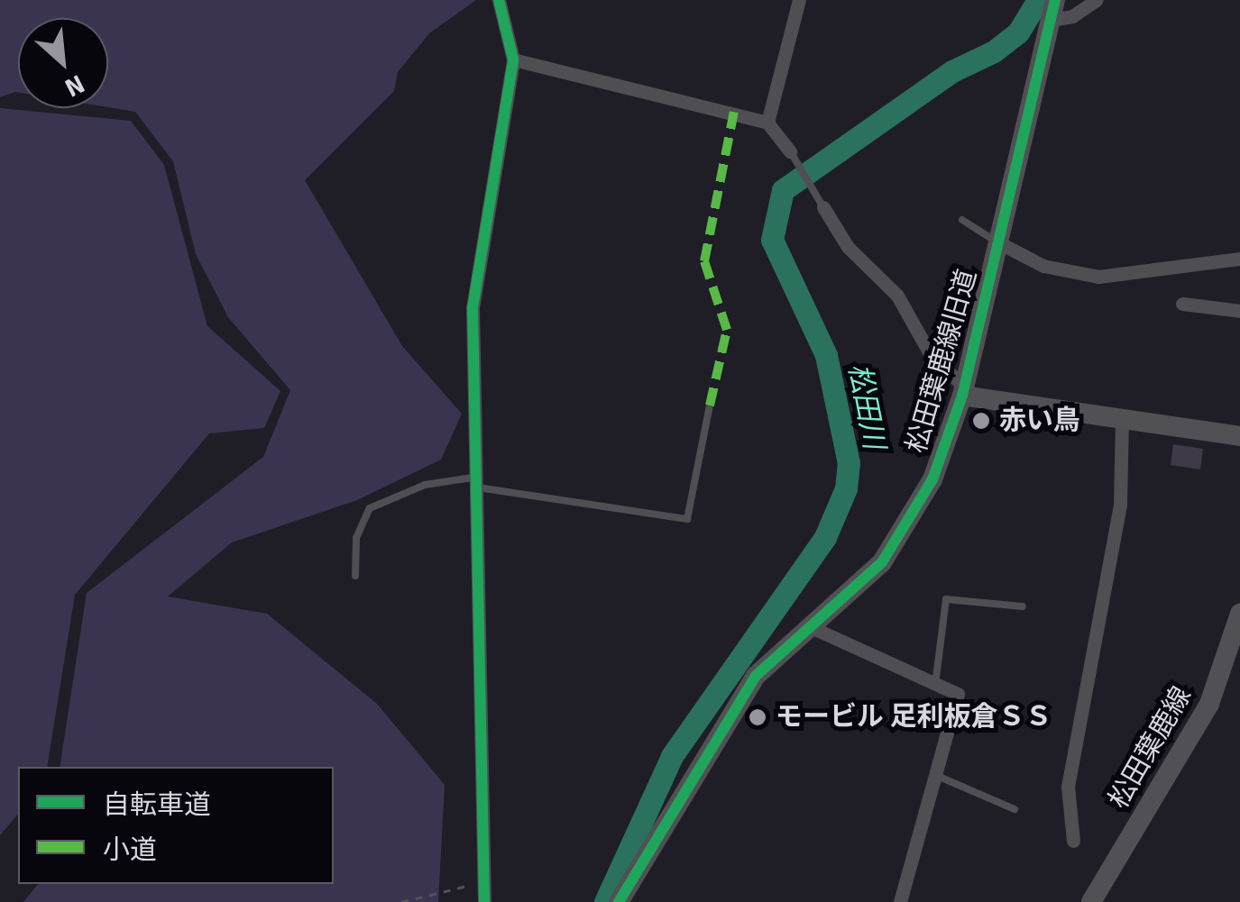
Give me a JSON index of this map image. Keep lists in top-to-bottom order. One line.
{"streets":{"street":["松田葉鹿線旧道","松田葉鹿線"]},"water":["松田川"],"places":["赤い鳥","モービル 足利板倉ＳＳ"],"legend":["自転車道","小道"],"north":"bottom right"}
